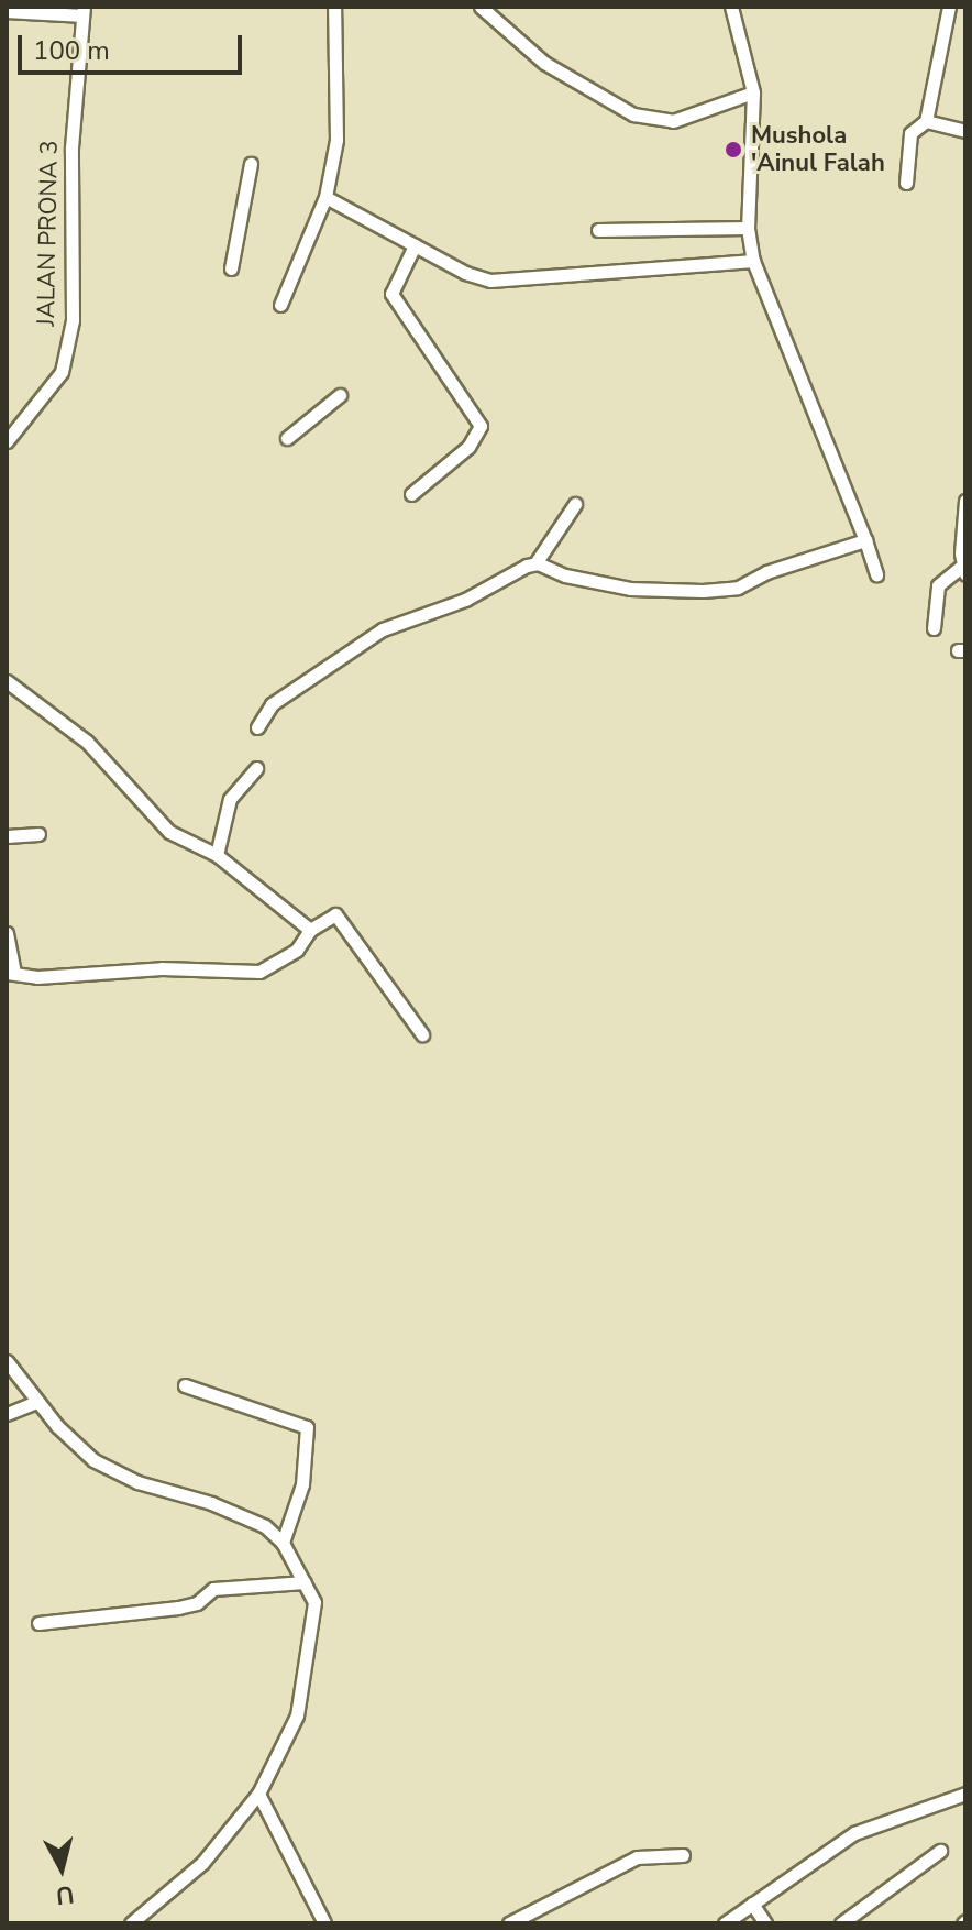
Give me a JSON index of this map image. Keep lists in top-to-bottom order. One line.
{"streets":{"street":["JALAN PRONA 3"]},"places":["Mushola 'Ainul Falah"],"scale_bar":"100 m","north":"bottom"}
